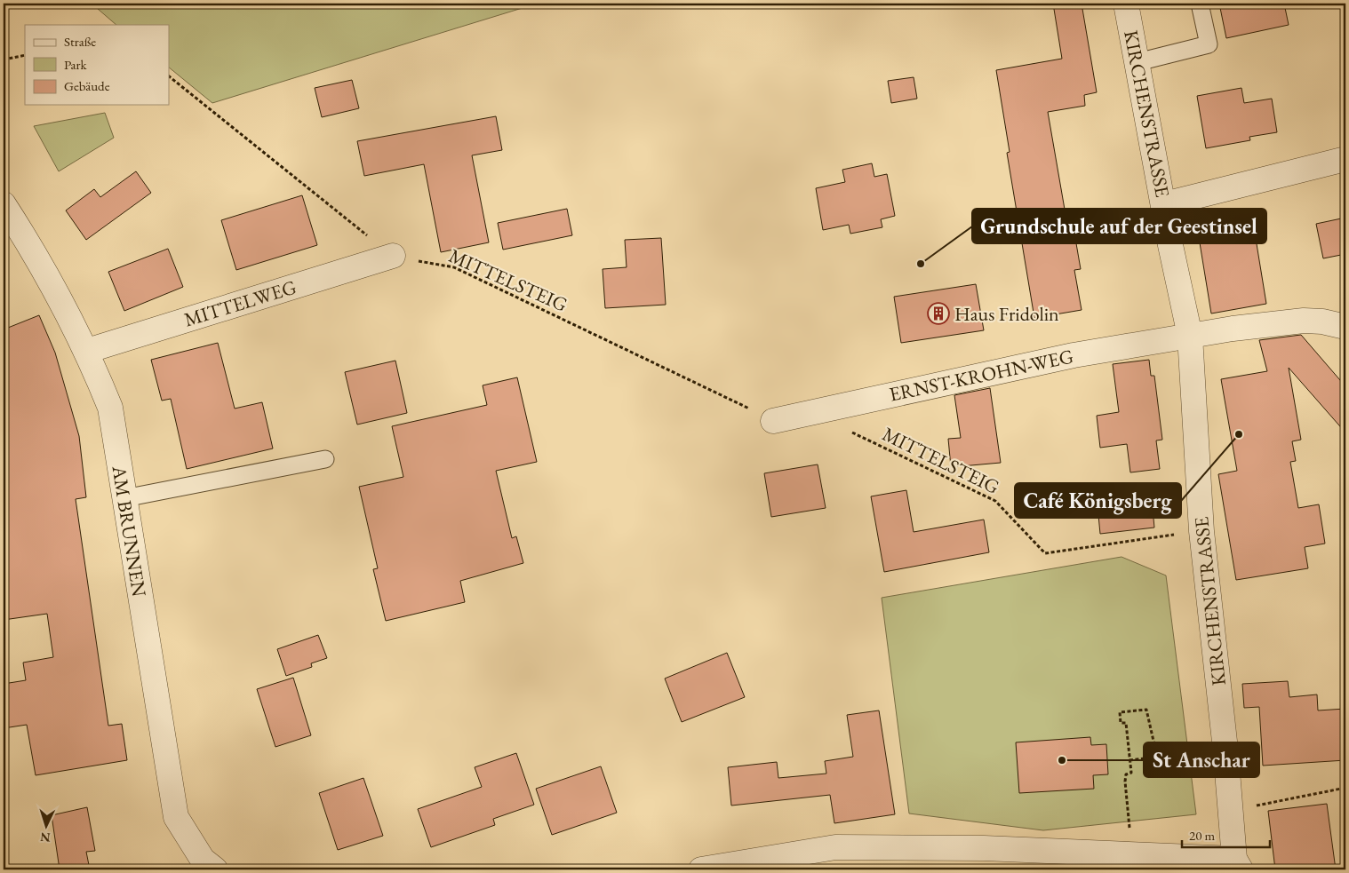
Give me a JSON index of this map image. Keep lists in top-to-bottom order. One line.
{"streets":{"street":["KIRCHENSTRASSE","MITTELWEG","ERNST-KROHN-WEG","AM BRUNNEN"],"path":["MITTELSTEIG"]},"crossings":[["KIRCHENSTRASSE","MITTELSTEIG"],["KIRCHENSTRASSE","ERNST-KROHN-WEG"],["MITTELSTEIG","MITTELWEG"],["MITTELSTEIG","ERNST-KROHN-WEG"],["MITTELWEG","AM BRUNNEN"]],"places":{"other":["Grundschule auf der Geestinsel","Café Königsberg","St Anschar"],"building":["Haus Fridolin"]},"legend":["Straße","Park","Gebäude"],"scale_bar":"20 m","north":"bottom"}
